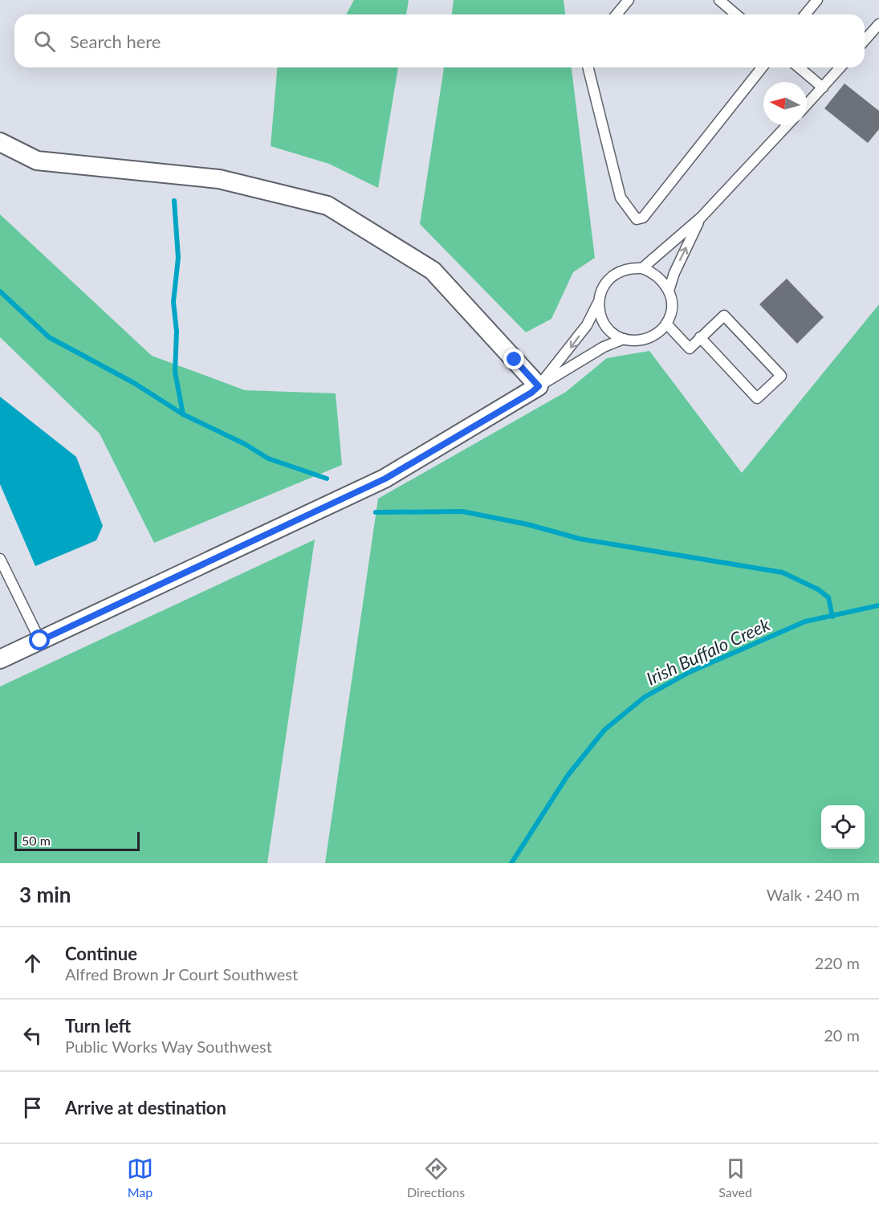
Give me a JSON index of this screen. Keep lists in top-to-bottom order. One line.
{"water":["Irish Buffalo Creek"],"scale_bar":"50 m","north":"left","page":{"search":"Search here","scale":"50 m","heading":["3 min","Walk · 240 m"],"list":[["Continue","Alfred Brown Jr Court Southwest","220 m"],["Turn left","Public Works Way Southwest","20 m"],"Arrive at destination"],"nav":["Map","Directions","Saved"]}}
